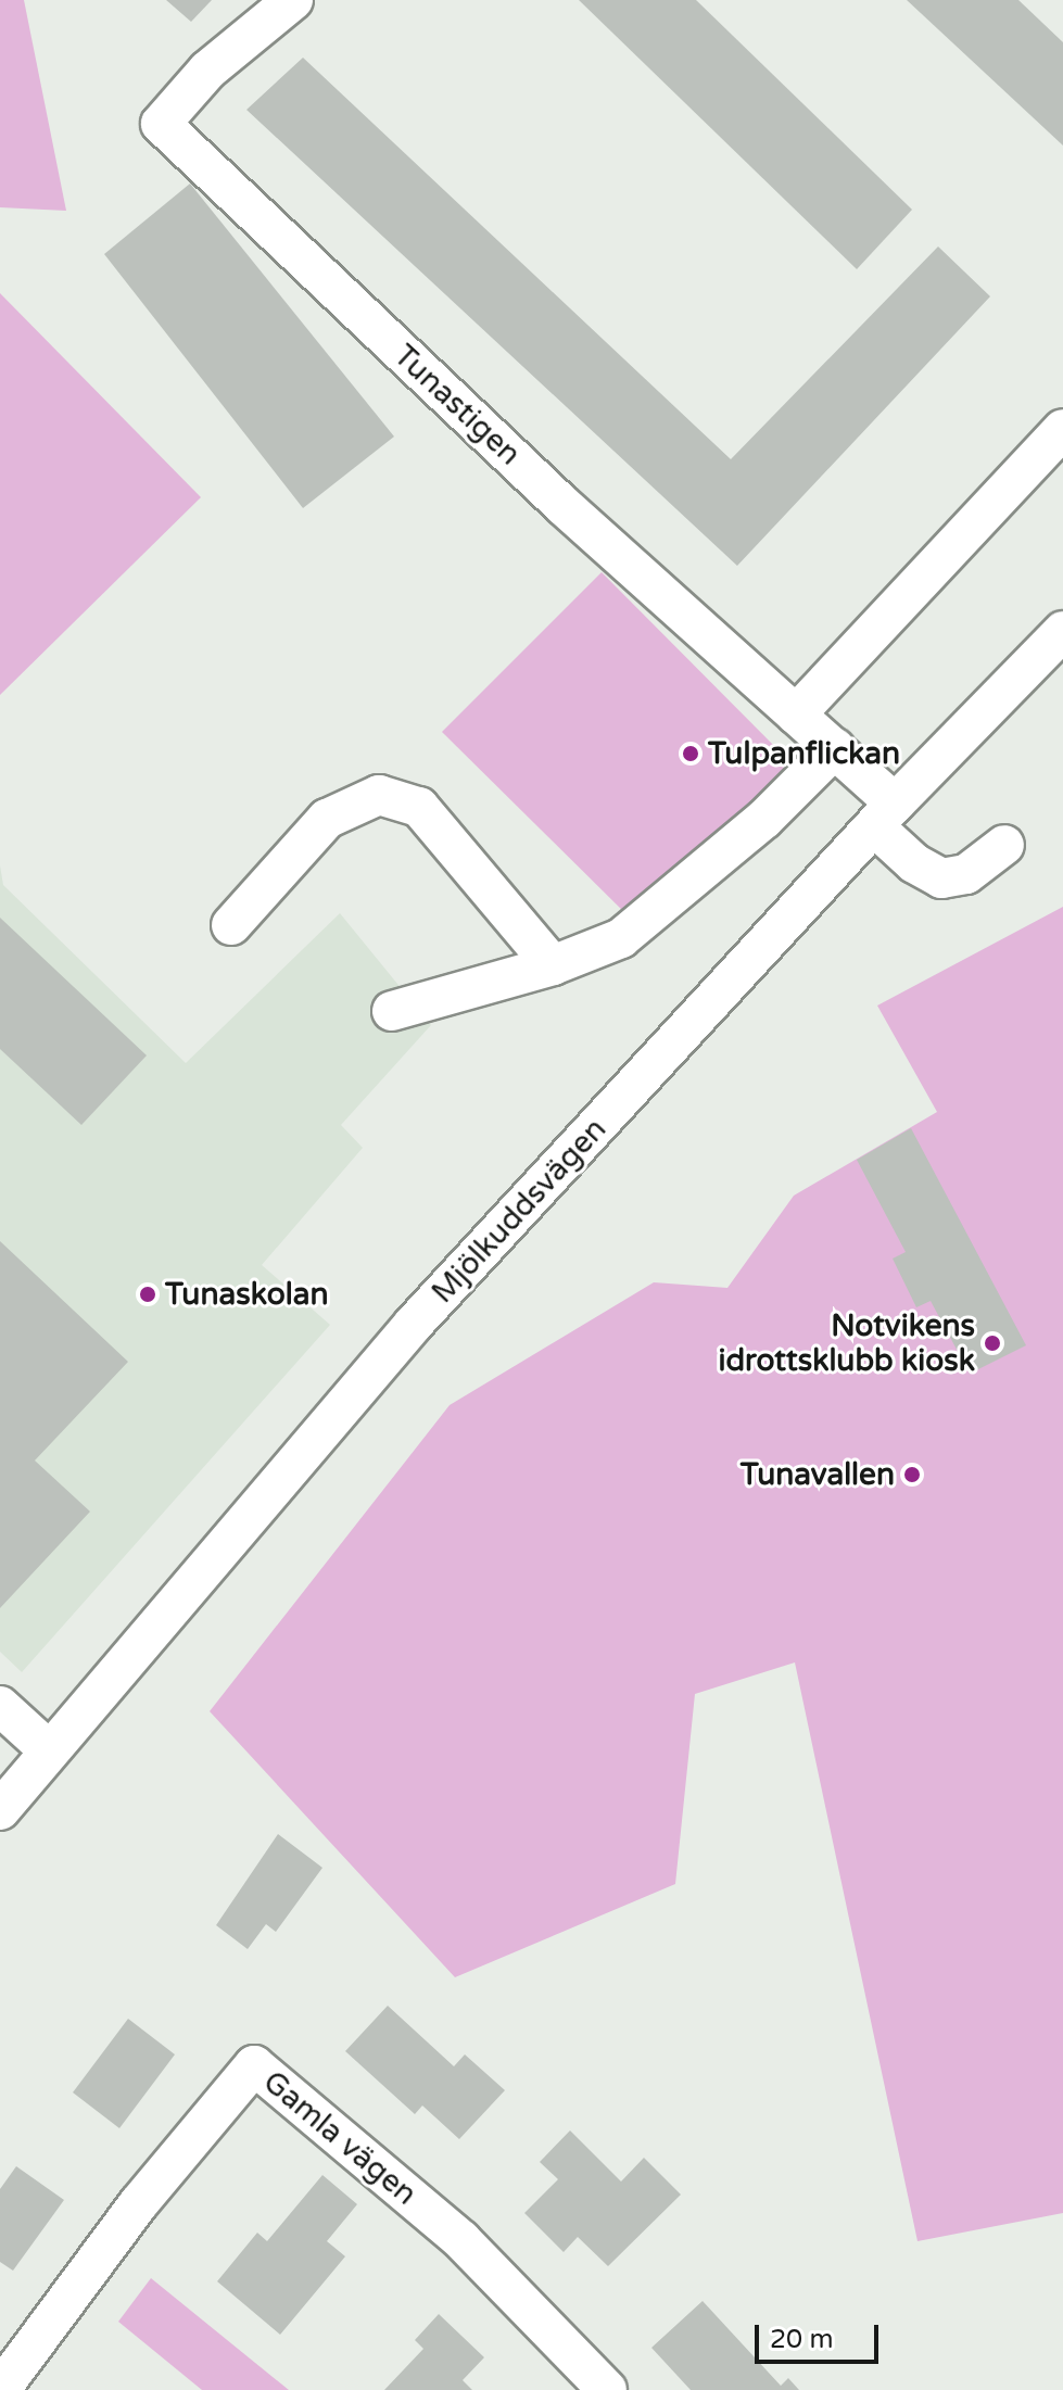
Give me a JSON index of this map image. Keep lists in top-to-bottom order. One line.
{"streets":{"street":["Tunastigen","Mjölkuddsvägen","Gamla vägen"]},"crossings":[["Tunastigen","Mjölkuddsvägen"]],"places":["Tulpanflickan","Tunaskolan","Notvikens idrottsklubb kiosk","Tunavallen"],"scale_bar":"20 m"}
